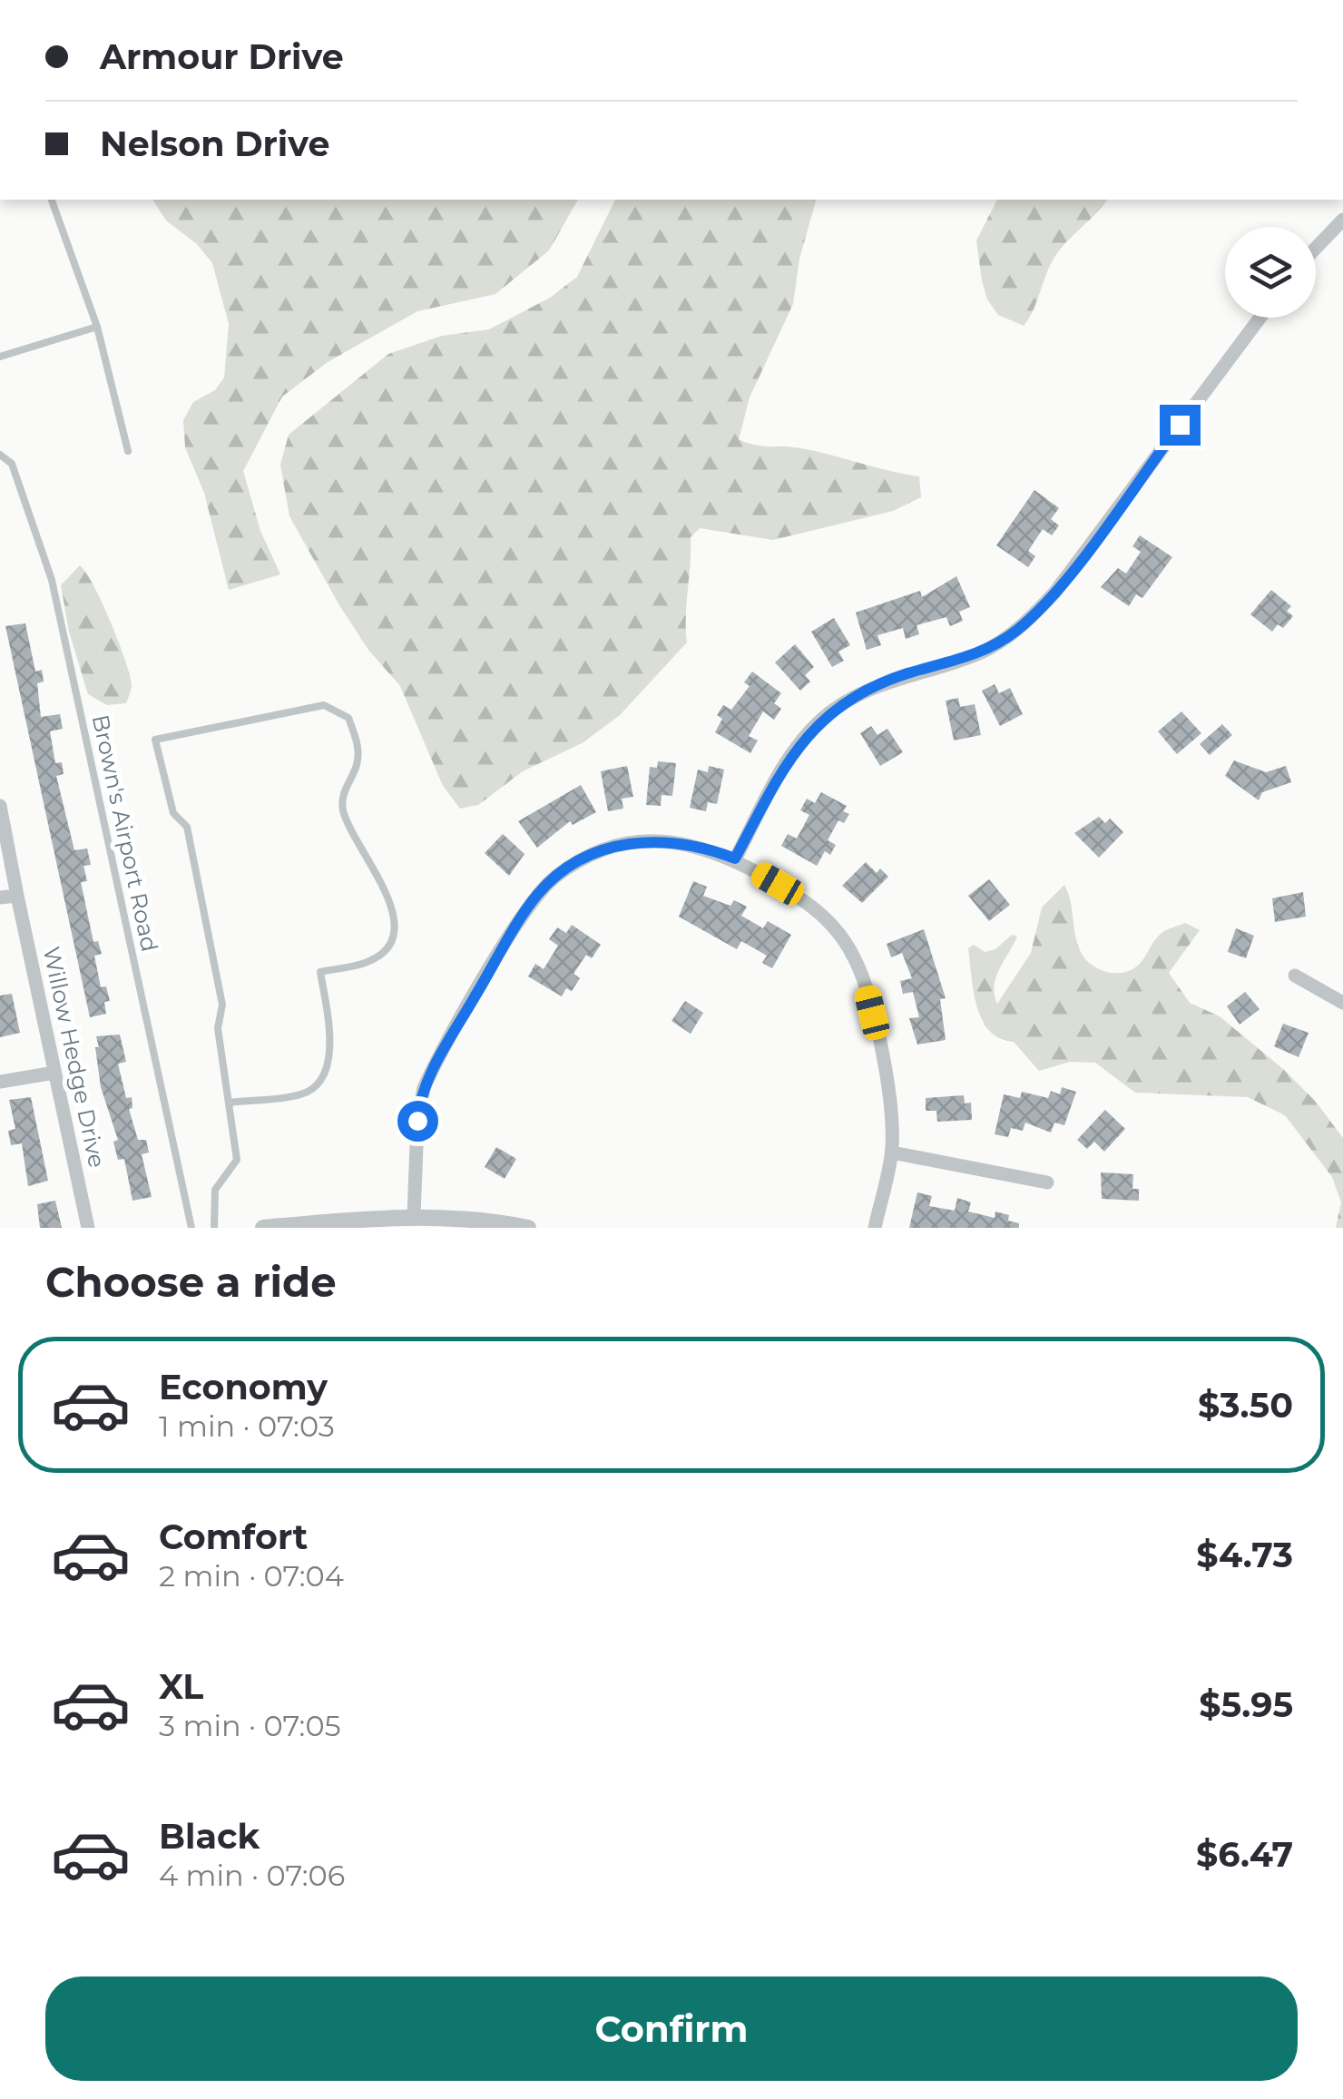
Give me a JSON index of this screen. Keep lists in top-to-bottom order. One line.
{"streets":{"street":["Willow Hedge Drive"],"lane":["Brown's Airport Road"]},"page":{"banner":["Armour Drive","Nelson Drive"],"heading":"Choose a ride","list":[{"name":"Economy","note":"1 min · 07:03","value":"$3.50"},{"name":"Comfort","note":"2 min · 07:04","value":"$4.73"},{"name":"XL","note":"3 min · 07:05","value":"$5.95"},{"name":"Black","note":"4 min · 07:06","value":"$6.47"}],"buttons":"Confirm"}}
